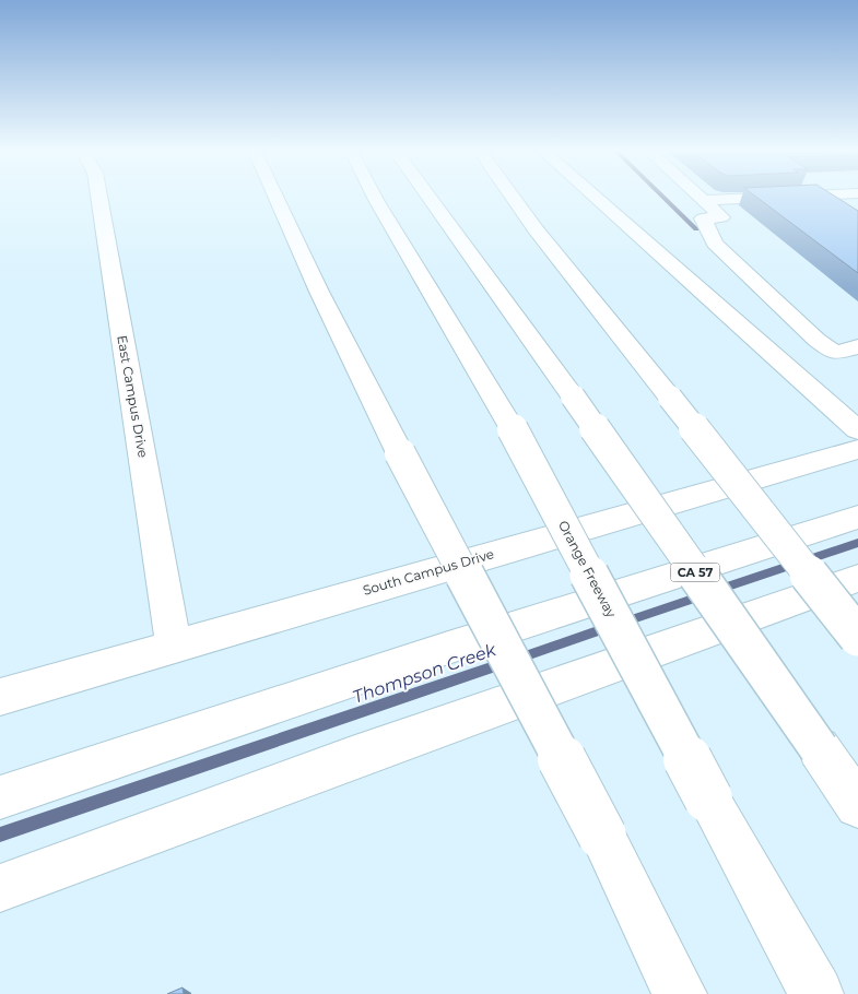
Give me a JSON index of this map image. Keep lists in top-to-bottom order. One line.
{"streets":{"main road":["East Campus Drive","Orange Freeway","South Campus Drive","CA 57"]},"crossings":[["East Campus Drive","South Campus Drive"]],"water":["Thompson Creek"]}
